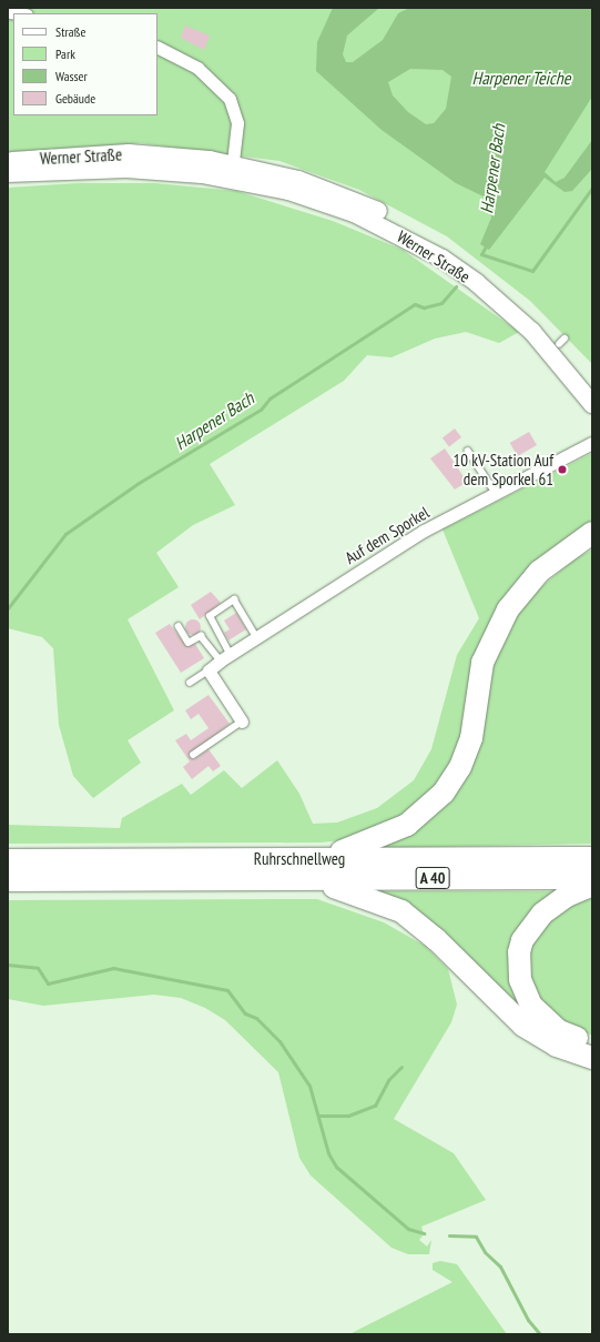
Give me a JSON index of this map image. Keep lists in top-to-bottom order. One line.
{"streets":{"highway":["Ruhrschnellweg","A 40"],"main road":["Werner Straße"],"street":["Auf dem Sporkel"]},"water":["Harpener Teiche","Harpener Bach"],"places":["10 kV-Station Auf dem Sporkel 61"],"legend":["Straße","Park","Wasser","Gebäude"]}
